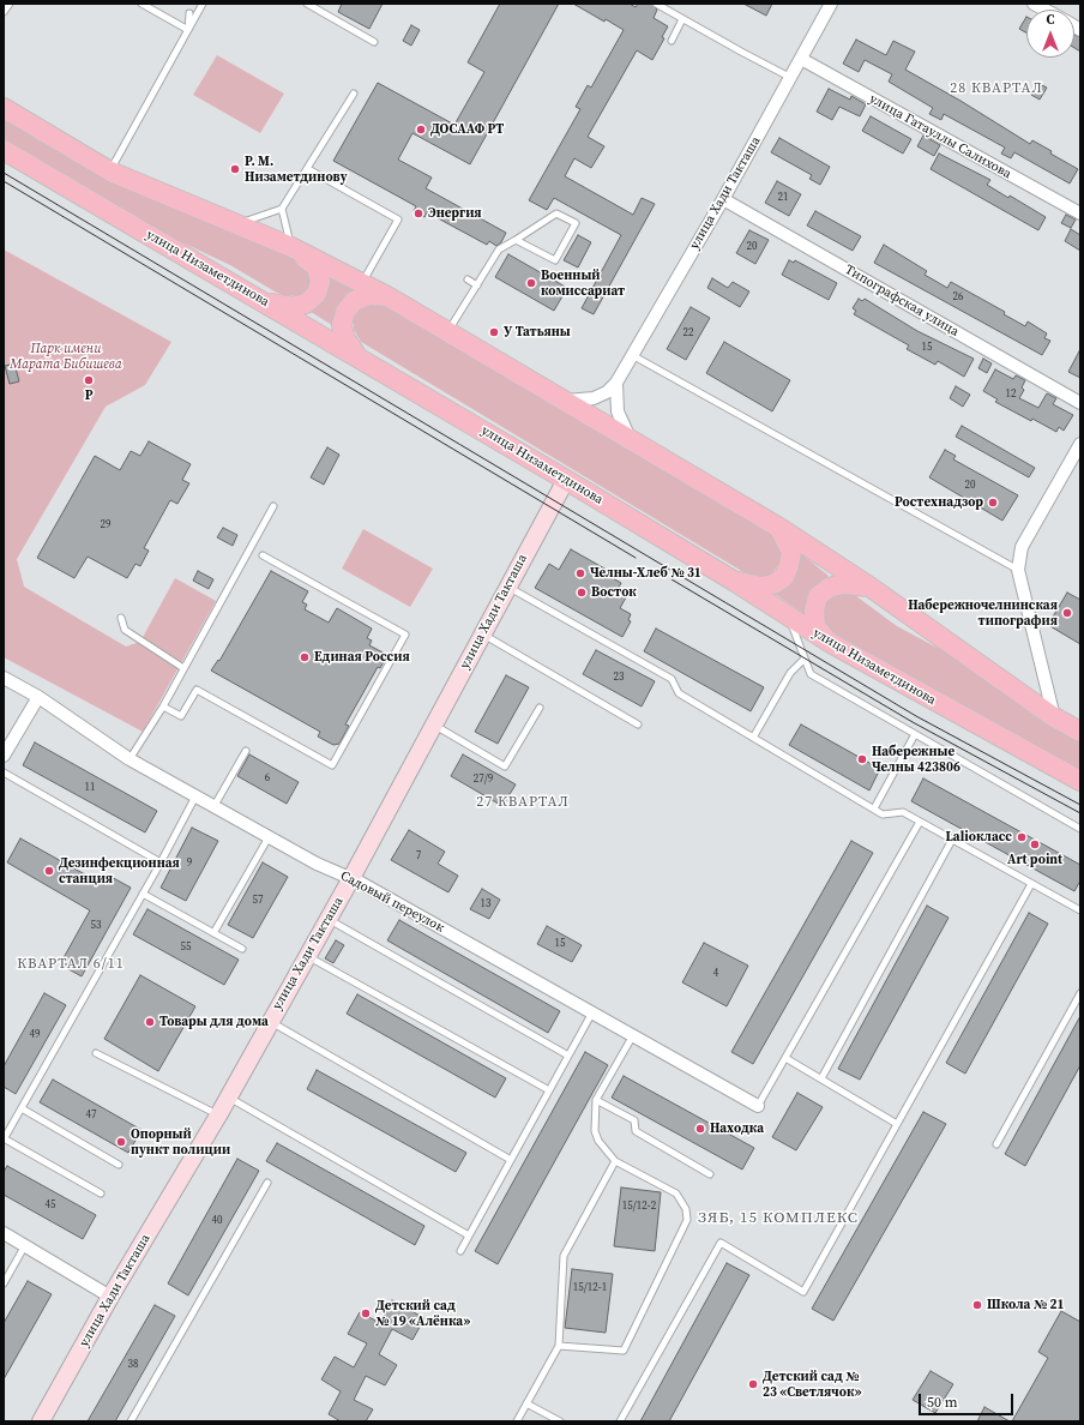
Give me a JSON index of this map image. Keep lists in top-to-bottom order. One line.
{"streets":{"main road":["улица Хади Такташа","улица Низаметдинова"],"street":["улица Гатауллы Салихова","Типографская улица","Садовый переулок"]},"crossings":[["улица Гатауллы Салихова","улица Хади Такташа"],["улица Хади Такташа","улица Низаметдинова"],["улица Хади Такташа","Типографская улица"],["улица Хади Такташа","Садовый переулок"]],"districts":["28 КВАРТАЛ","27 КВАРТАЛ","КВАРТАЛ 6/11","ЗЯБ, 15 КОМПЛЕКС"],"parks":["Парк имени Марата Бибишева"],"places":["ДОСААФ РТ","Р. М. Низаметдинову","Энергия","Военный комиссариат","У Татьяны","Р","Ростехнадзор","Челны-Хлеб № 31","Восток","Набережночелнинская типография","Единая Россия","Набережные Челны 423806","Lalioкласс","Art point","Дезинфекционная станция","Товары для дома","Находка","Опорный пункт полиции","Школа № 21","Детский сад № 19 «Алёнка»","Детский сад № 23 «Светлячок»"],"house_numbers":["21","20","26","22","15","12","20","29","23","6","27/9","11","7","9","57","13","53","15","55","4","49","47","45","15/12-2","40","15/12-1","38"],"scale_bar":"50 m","north":"top"}
